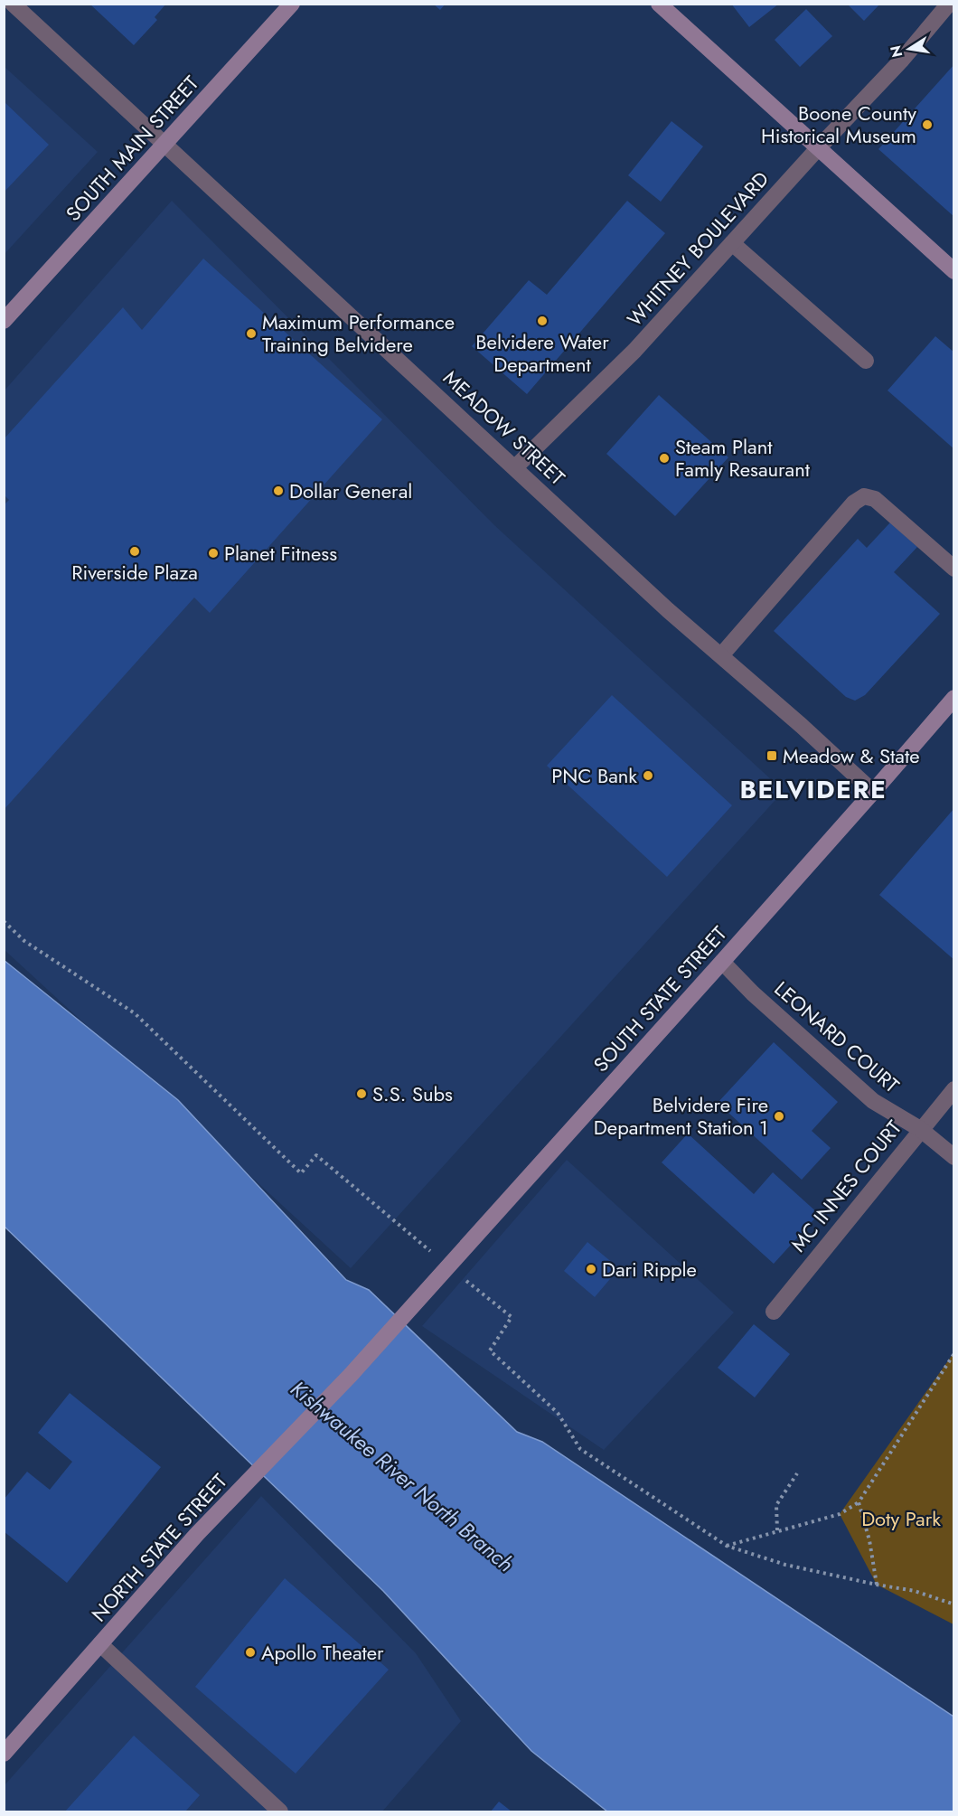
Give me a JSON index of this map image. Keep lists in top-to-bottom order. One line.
{"streets":{"main road":["SOUTH MAIN STREET","SOUTH STATE STREET","NORTH STATE STREET"],"street":["WHITNEY BOULEVARD","MEADOW STREET","LEONARD COURT","MC INNES COURT"]},"crossings":[["SOUTH MAIN STREET","MEADOW STREET"],["WHITNEY BOULEVARD","MEADOW STREET"],["MEADOW STREET","SOUTH STATE STREET"],["SOUTH STATE STREET","LEONARD COURT"],["SOUTH STATE STREET","NORTH STATE STREET"],["LEONARD COURT","MC INNES COURT"]],"districts":["BELVIDERE"],"water":["Kishwaukee River North Branch"],"parks":["Doty Park"],"places":{"other":["Boone County Historical Museum","Belvidere Water Department","Maximum Performance Training Belvidere","Steam Plant Famly Resaurant","Dollar General","Riverside Plaza","Planet Fitness","PNC Bank","S.S. Subs","Belvidere Fire Department Station 1","Dari Ripple","Apollo Theater"],"transit":["Meadow & State"]},"north":"left"}
